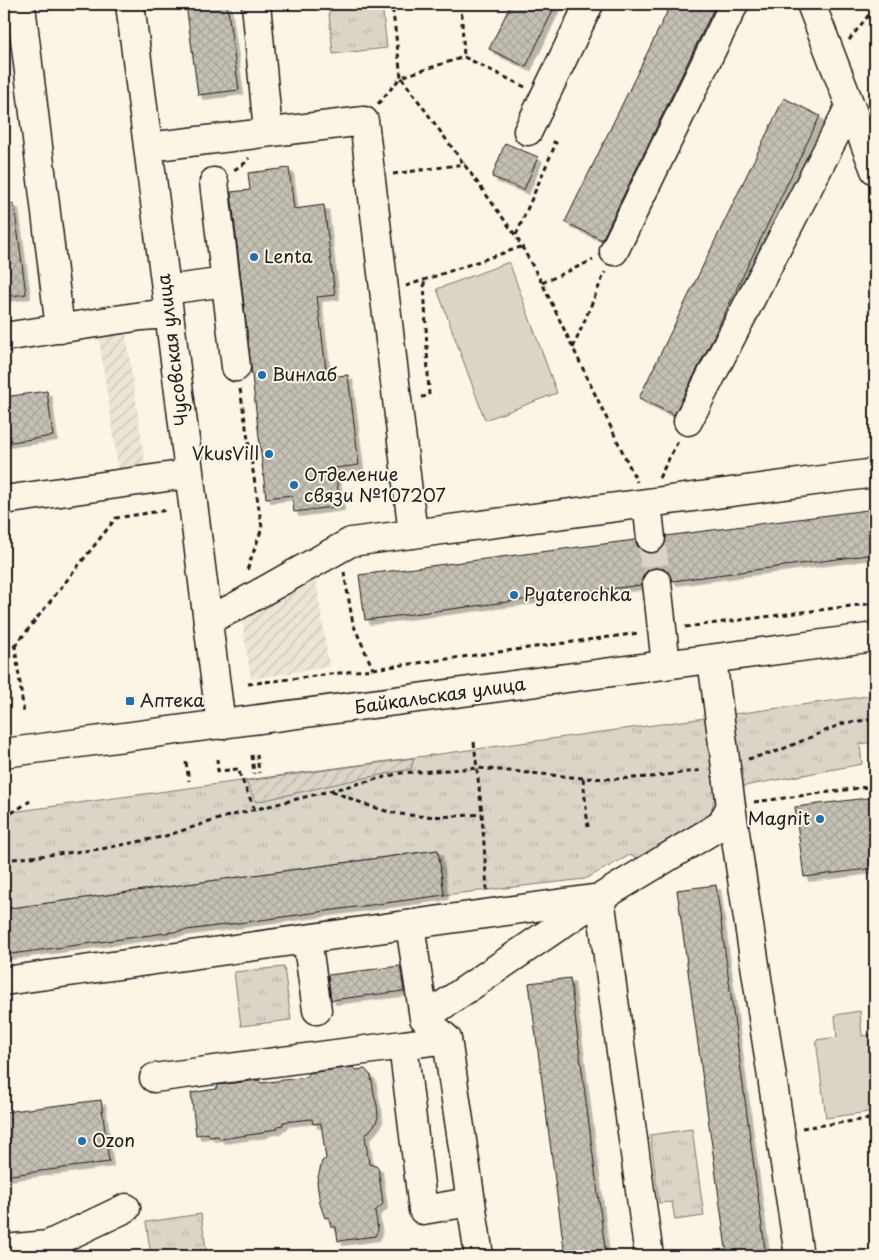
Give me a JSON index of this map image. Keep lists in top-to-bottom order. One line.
{"streets":{"street":["Чусовская улица","Байкальская улица"]},"crossings":[["Чусовская улица","Байкальская улица"]],"places":{"other":["Lenta","Винлаб","VkusVill","Отделение связи №107207","Pyaterochka","Magnit","Ozon"],"transit":["Аптека"]}}
